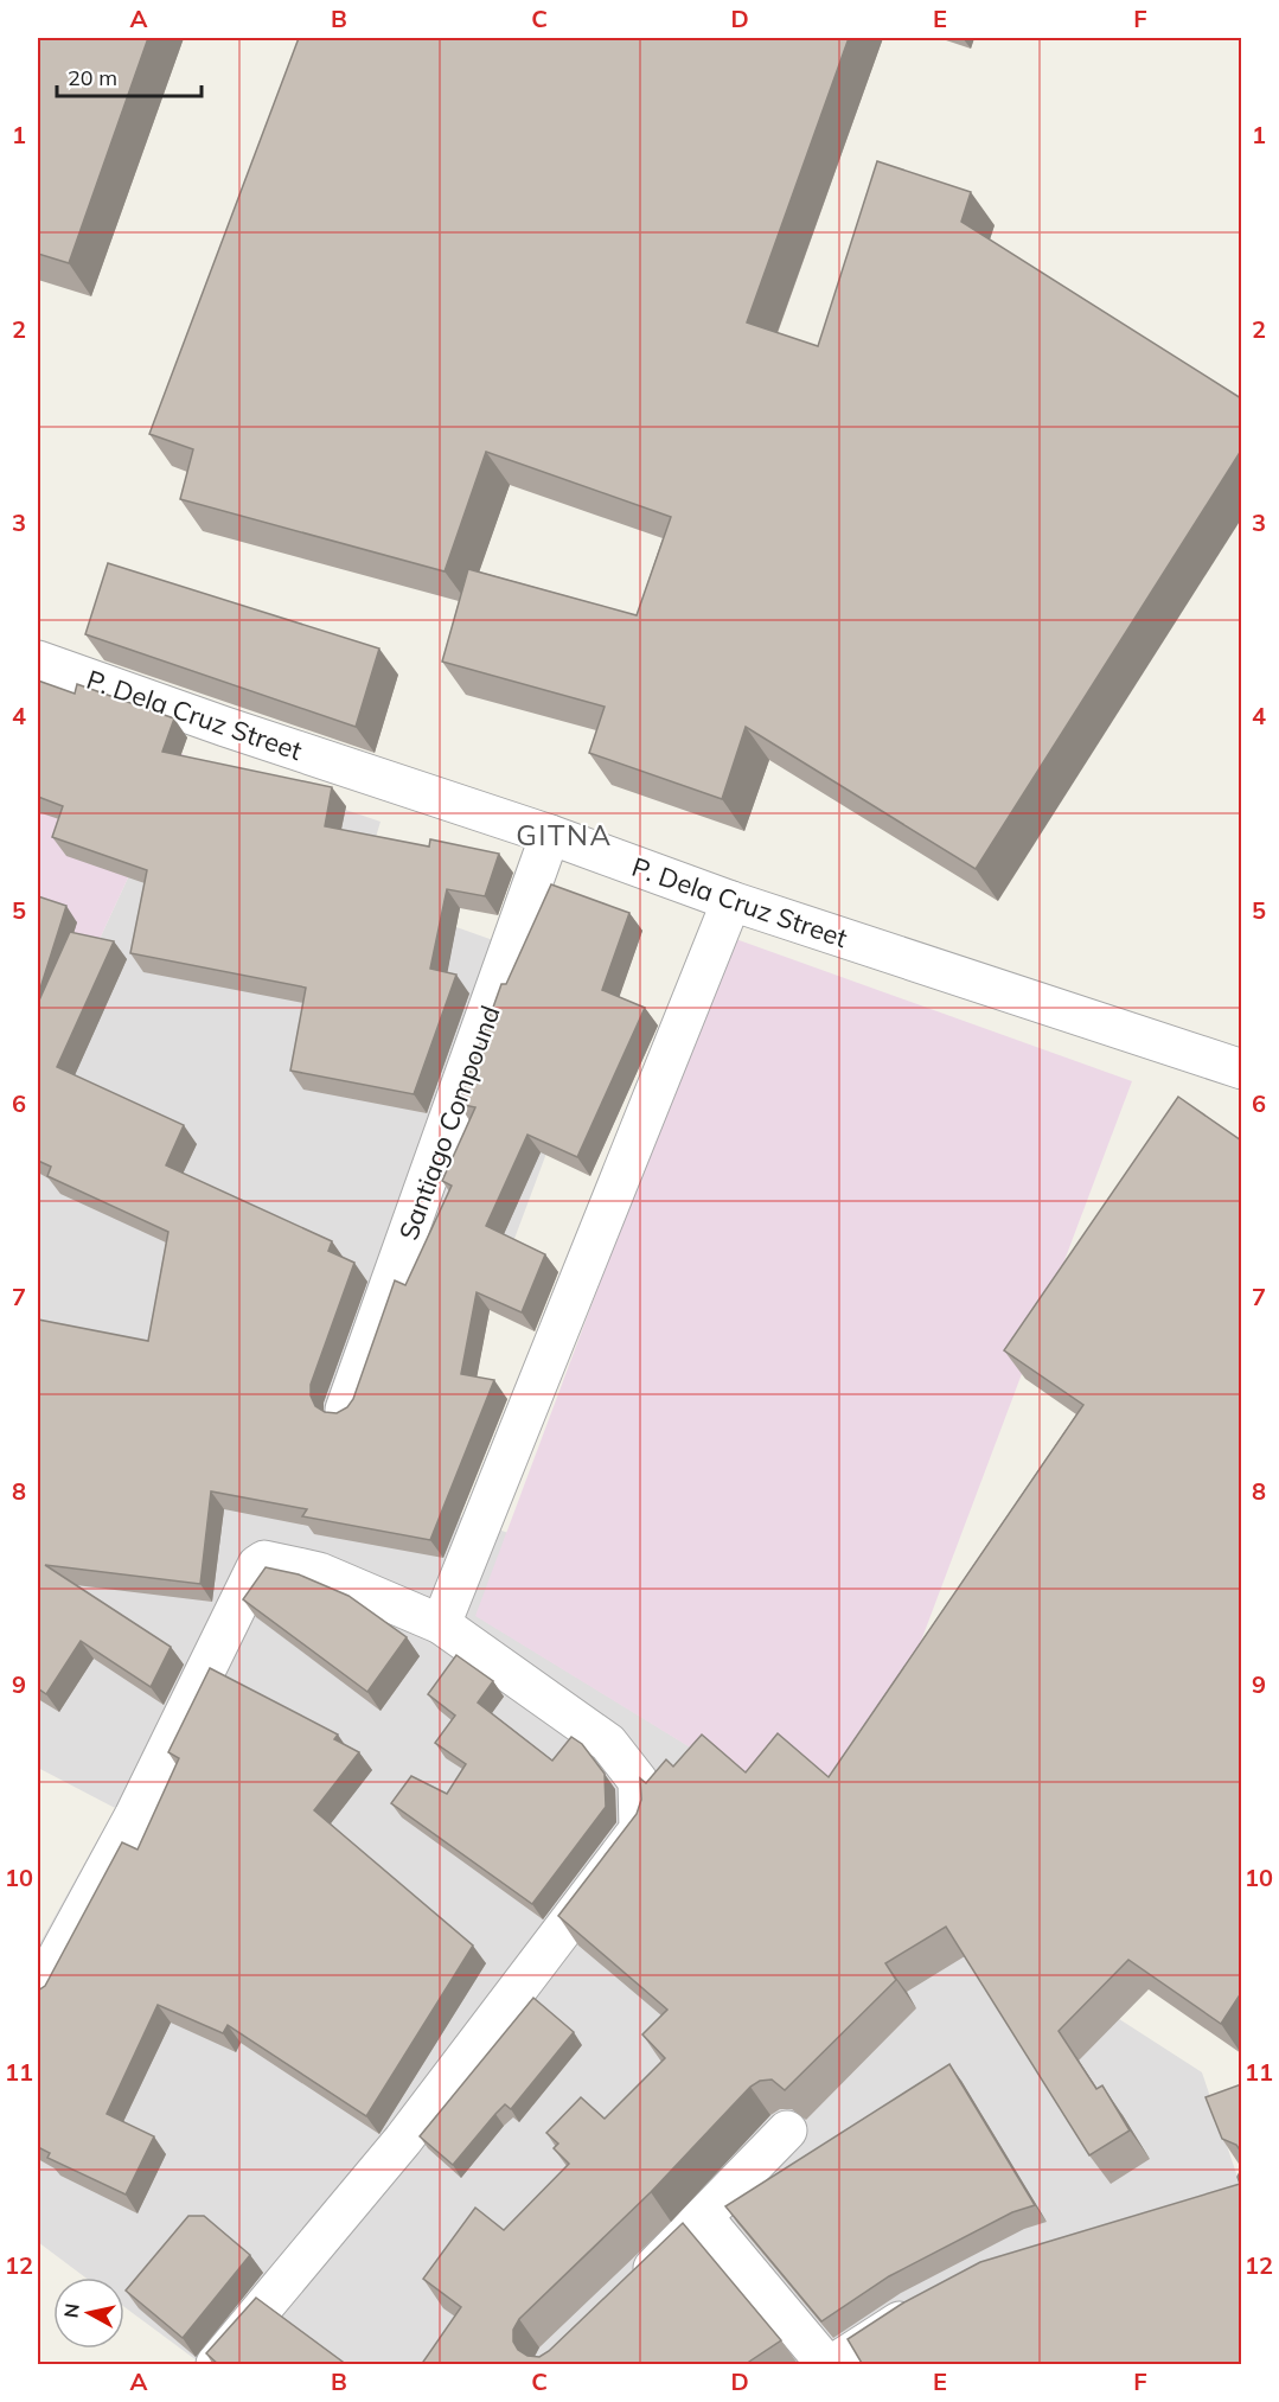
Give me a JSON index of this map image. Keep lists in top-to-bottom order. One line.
{"streets":{"street":["P. Dela Cruz Street","Santiago Compound"]},"crossings":[["P. Dela Cruz Street","Santiago Compound"]],"districts":["GITNA"],"scale_bar":"20 m","north":"left","grid":{"columns":["A","B","C","D","E","F"],"rows":["1","2","3","4","5","6","7","8","9","10","11","12"]}}
